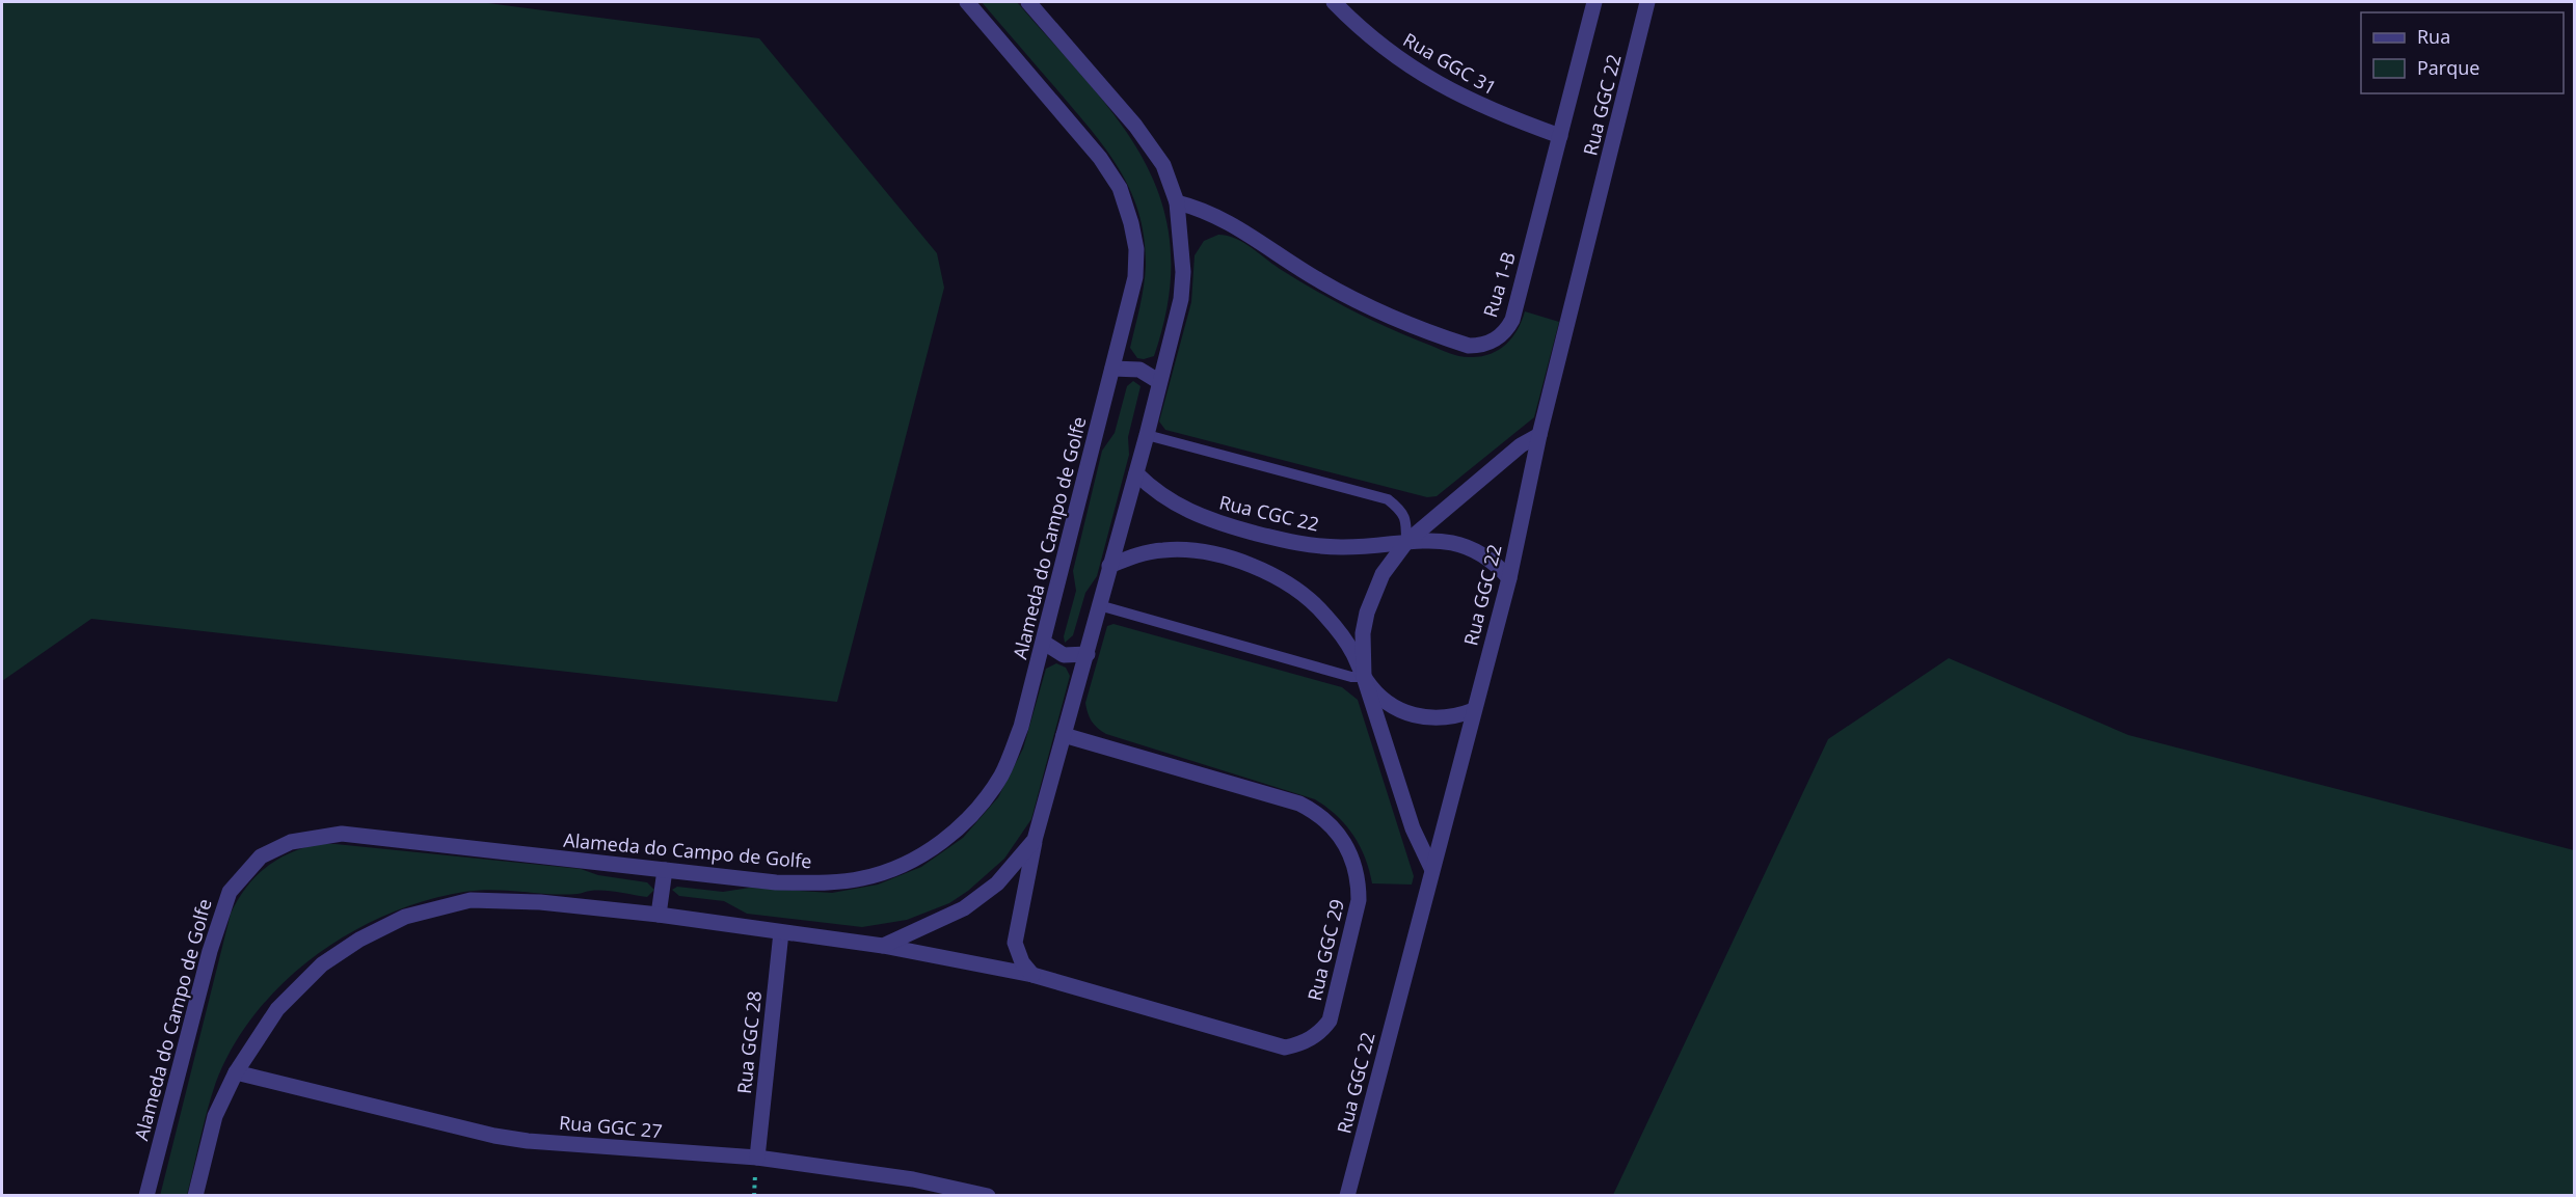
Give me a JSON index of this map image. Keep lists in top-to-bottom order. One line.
{"streets":{"street":["Rua GGC 31","Rua GGC 22","Rua 1-B","Rua CGC 22","Alameda do Campo de Golfe","Rua GGC 29","Rua GGC 28","Rua GGC 27"]},"crossings":[["Rua GGC 31","Rua 1-B"],["Rua GGC 22","Rua CGC 22"],["Rua GGC 28","Rua GGC 27"]],"legend":["Rua","Parque"]}
